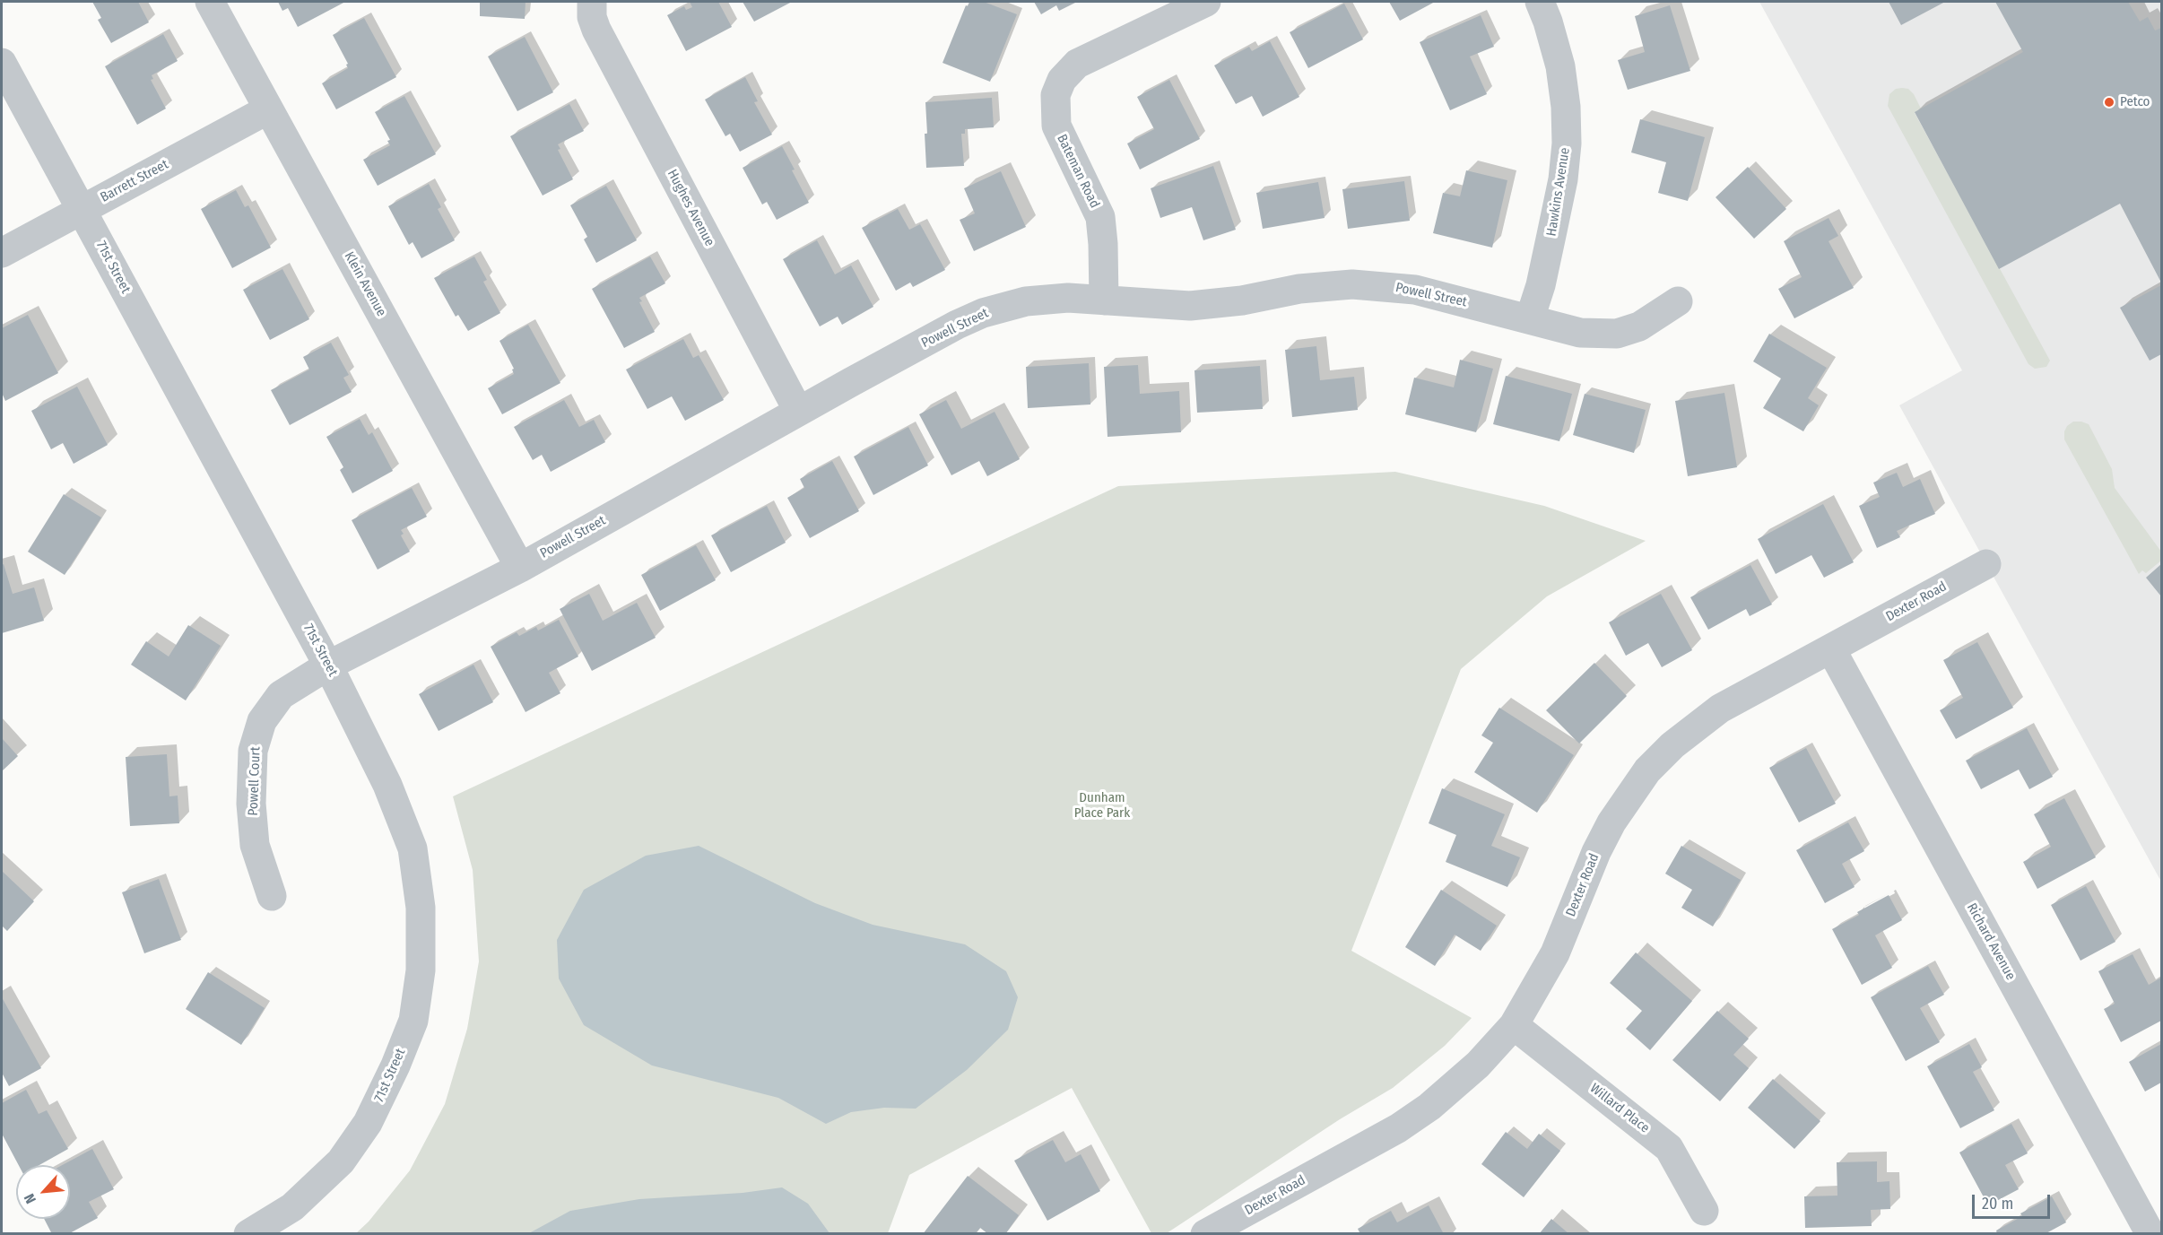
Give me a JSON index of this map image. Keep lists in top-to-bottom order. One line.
{"streets":{"street":["Bateman Road","Barrett Street","Hawkins Avenue","Hughes Avenue","71st Street","Klein Avenue","Powell Street","Dexter Road","Powell Court","Richard Avenue","Willard Place"]},"crossings":[["Bateman Road","Powell Street"],["Barrett Street","71st Street"],["Barrett Street","Klein Avenue"],["Hawkins Avenue","Powell Street"],["Hughes Avenue","Powell Street"],["71st Street","Powell Street"],["71st Street","Powell Court"],["Klein Avenue","Powell Street"],["Powell Street","Powell Court"],["Dexter Road","Richard Avenue"],["Dexter Road","Willard Place"]],"parks":["Dunham Place Park"],"places":["Petco"],"scale_bar":"20 m","north":"bottom left"}
